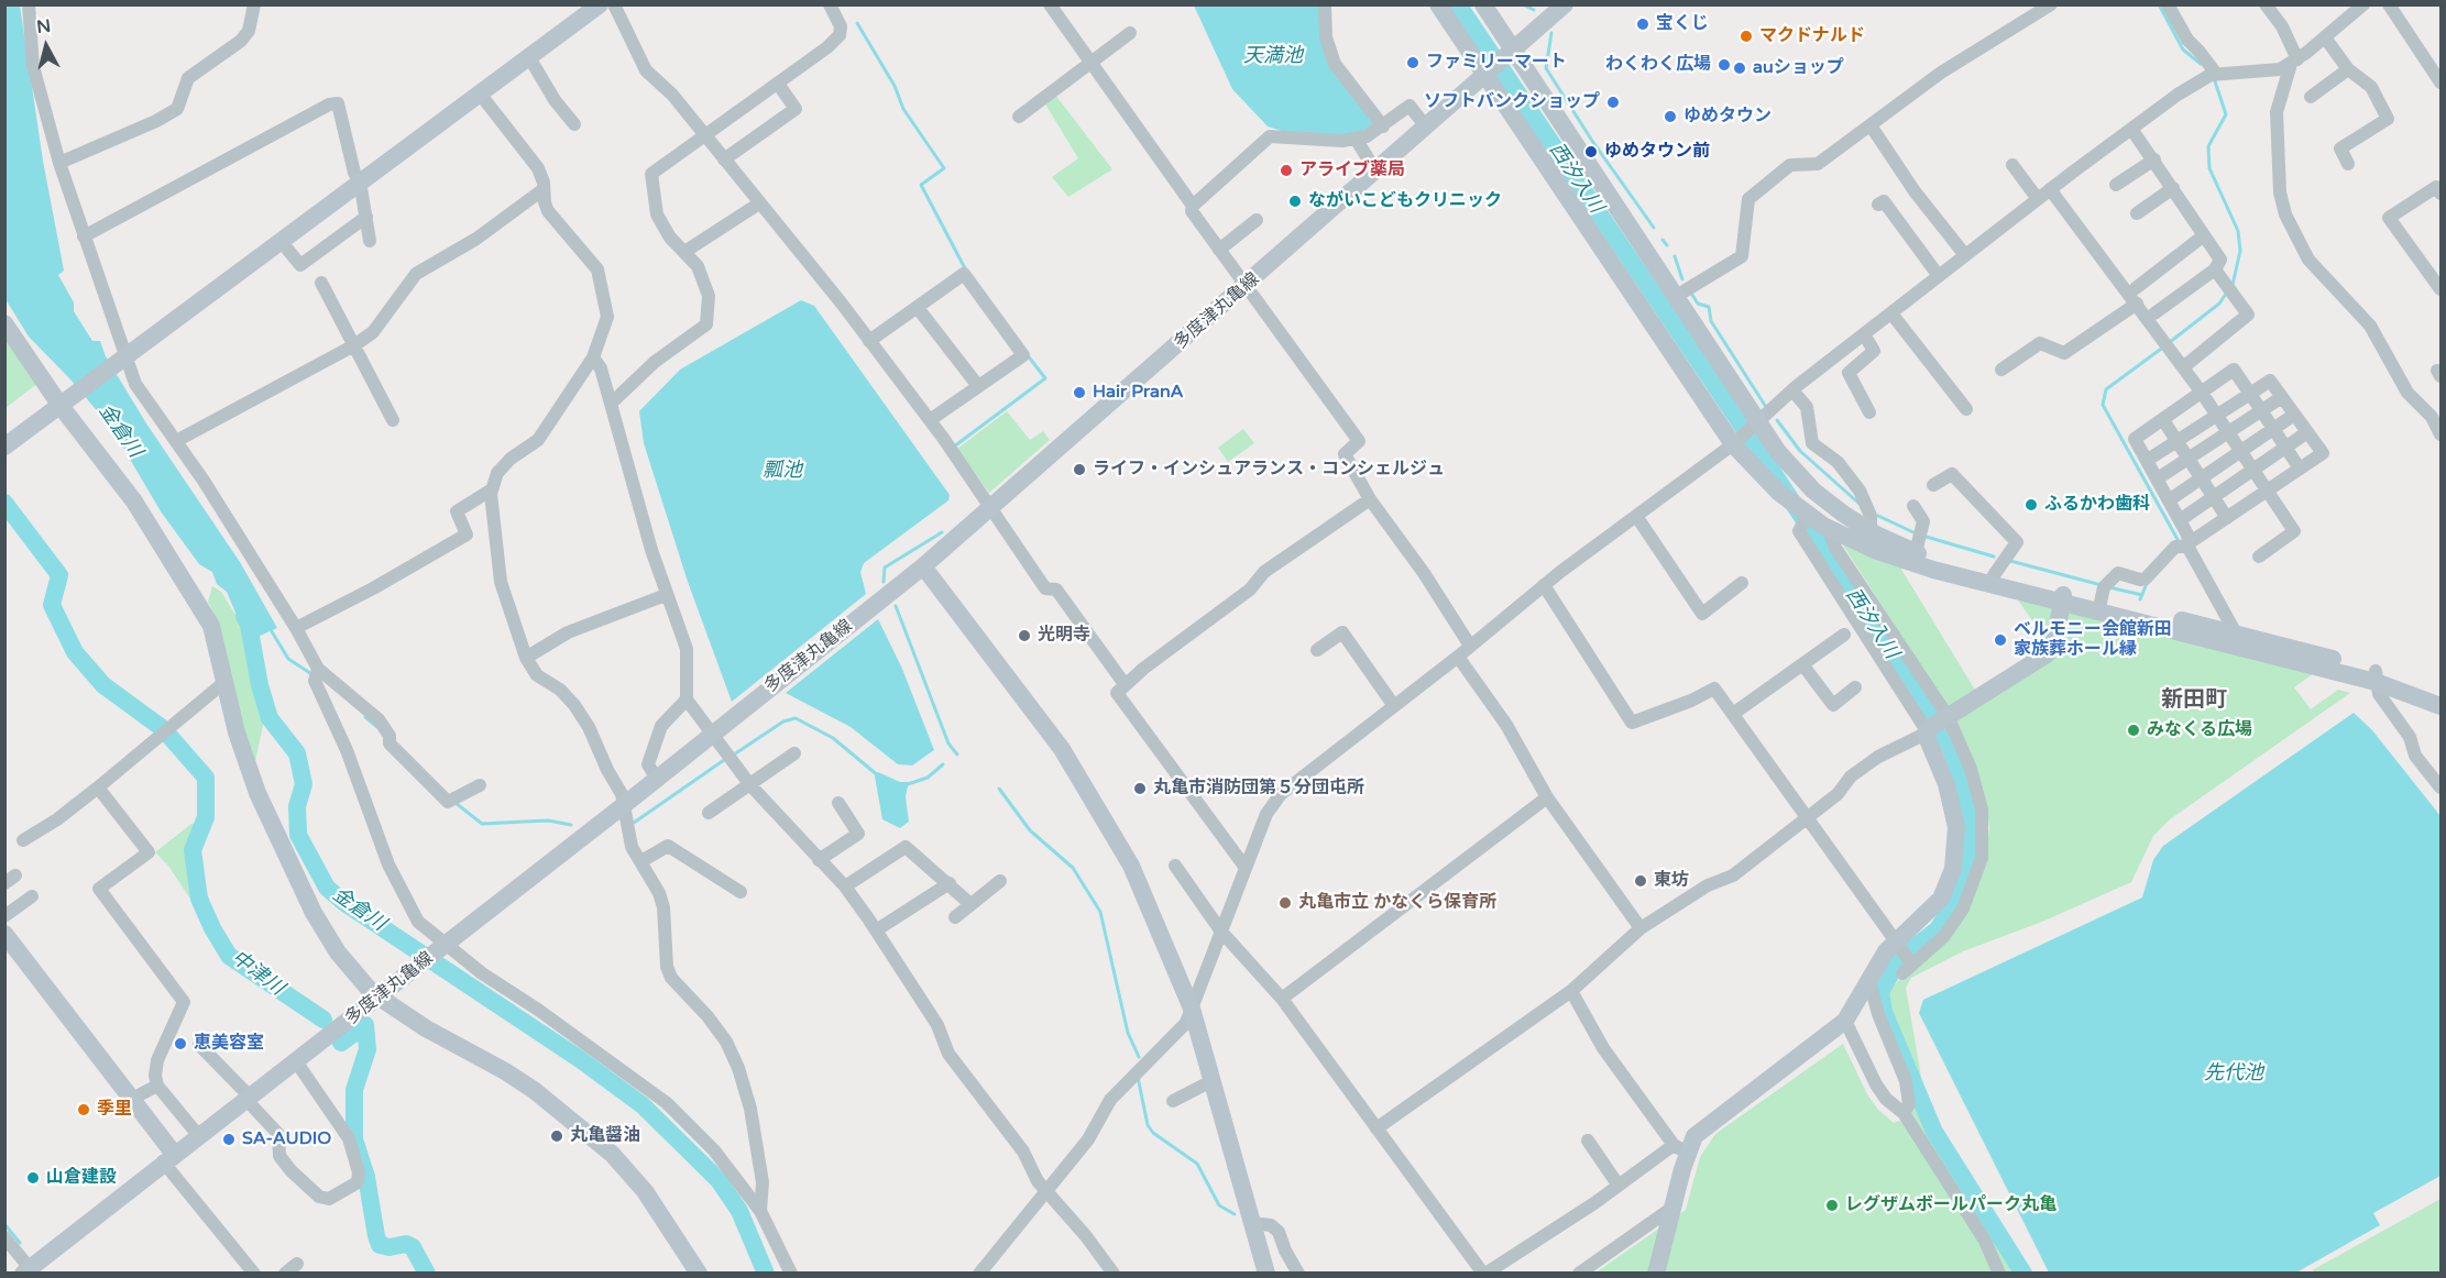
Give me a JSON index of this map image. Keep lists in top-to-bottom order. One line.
{"streets":{"street":["多度津丸亀線"]},"districts":["新田町"],"water":["天満池","西汐入川","金倉川","瓢池","中津川","先代池"],"places":["宝くじ","マクドナルド","ファミリーマート","わくわく広場","auショップ","ソフトバンクショップ","ゆめタウン","ゆめタウン前","アライブ薬局","ながいこどもクリニック","Hair PranA","ライフ・インシュアランス・コンシェルジュ","ふるかわ歯科","光明寺","ベルモニー会館新田 家族葬ホール縁","みなくる広場","丸亀市消防団第５分団屯所","東坊","丸亀市立 かなくら保育所","恵美容室","季里","丸亀醤油","SA-AUDIO","山倉建設","レグザムボールパーク丸亀"],"north":"top"}
